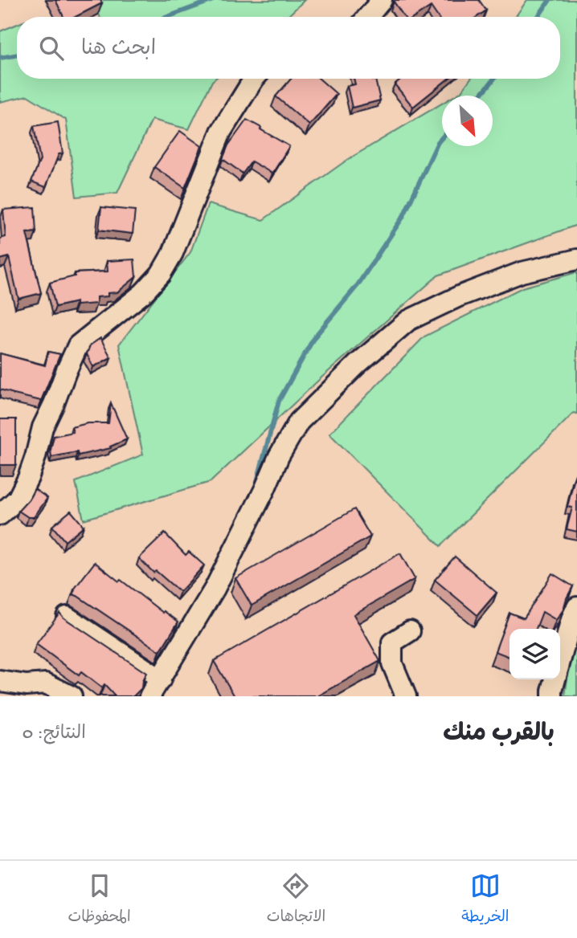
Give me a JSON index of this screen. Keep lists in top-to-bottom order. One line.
{"north":"bottom right","page":{"search":"ابحث هنا","heading":["بالقرب منك","النتائج: 0"],"nav":["الخريطة","الاتجاهات","المحفوظات"]}}
